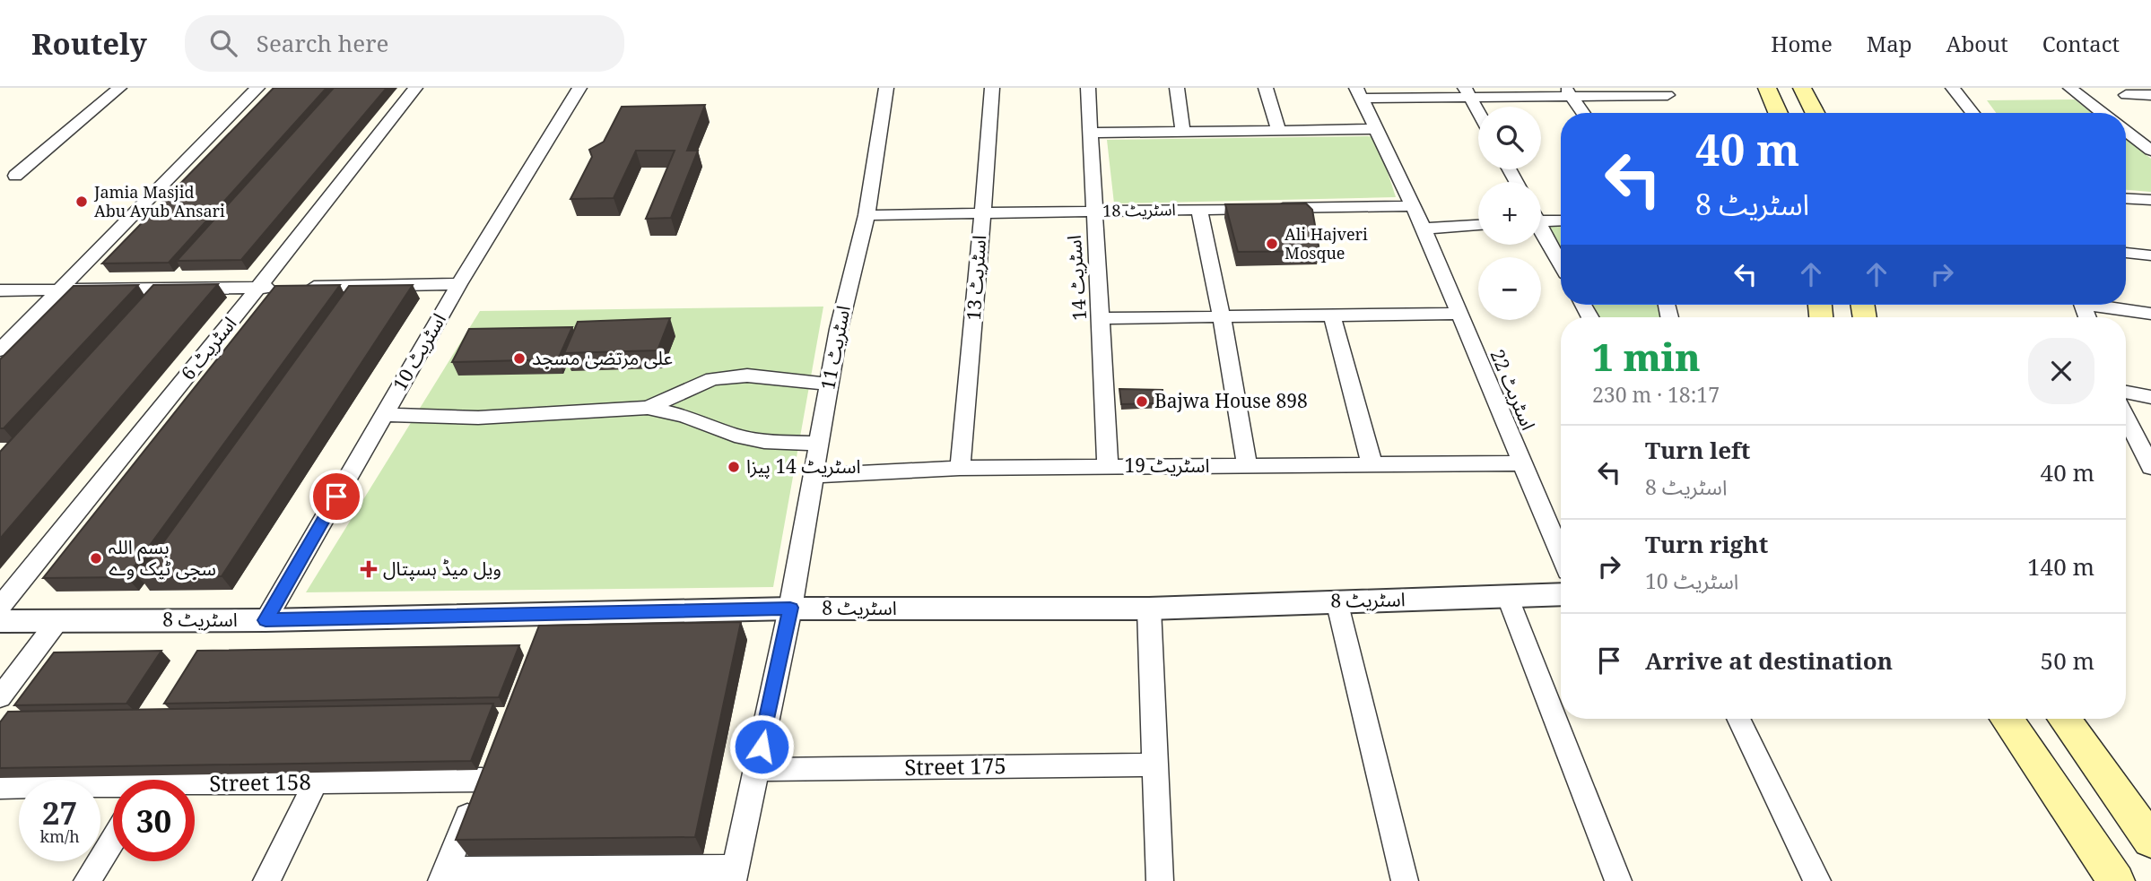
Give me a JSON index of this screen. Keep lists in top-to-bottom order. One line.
{"streets":{"street":["اسٹریٹ 18","اسٹریٹ 13","اسٹریٹ 14","اسٹریٹ 11","اسٹریٹ 6","اسٹریٹ 10","اسٹریٹ 22","اسٹریٹ 19","اسٹریٹ 8","Street 175","Street 158"]},"crossings":[["اسٹریٹ 18","اسٹریٹ 13"],["اسٹریٹ 18","اسٹریٹ 14"],["اسٹریٹ 18","اسٹریٹ 11"],["اسٹریٹ 18","اسٹریٹ 22"],["اسٹریٹ 13","اسٹریٹ 19"],["اسٹریٹ 14","اسٹریٹ 19"],["اسٹریٹ 11","اسٹریٹ 19"],["اسٹریٹ 11","اسٹریٹ 8"],["اسٹریٹ 11","Street 175"],["اسٹریٹ 10","اسٹریٹ 8"],["اسٹریٹ 22","اسٹریٹ 19"]],"places":{"other":["Jamia Masjid Abu Ayub Ansari","Ali Hajveri Mosque","علی مرتضیٰ مسجد","Bajwa House 898","اسٹریٹ 14 پیزا","بسم اللہ سجی ٹیک وے"],"health":["ویل میڈ ہسپتال"]},"page":{"header":"Routely","search":"Search here","nav":["Home","Map","About","Contact"],"map_buttons":["+","−"],"turn":["40 m","اسٹریٹ 8"],"heading":["1 min","230 m · 18:17"],"list":[{"name":"Turn left","note":"اسٹریٹ 8","value":"40 m"},{"name":"Turn right","note":"اسٹریٹ 10","value":"140 m"},{"name":"Arrive at destination","value":"50 m"}],"speed":"27 km/h","limit":"30"}}
